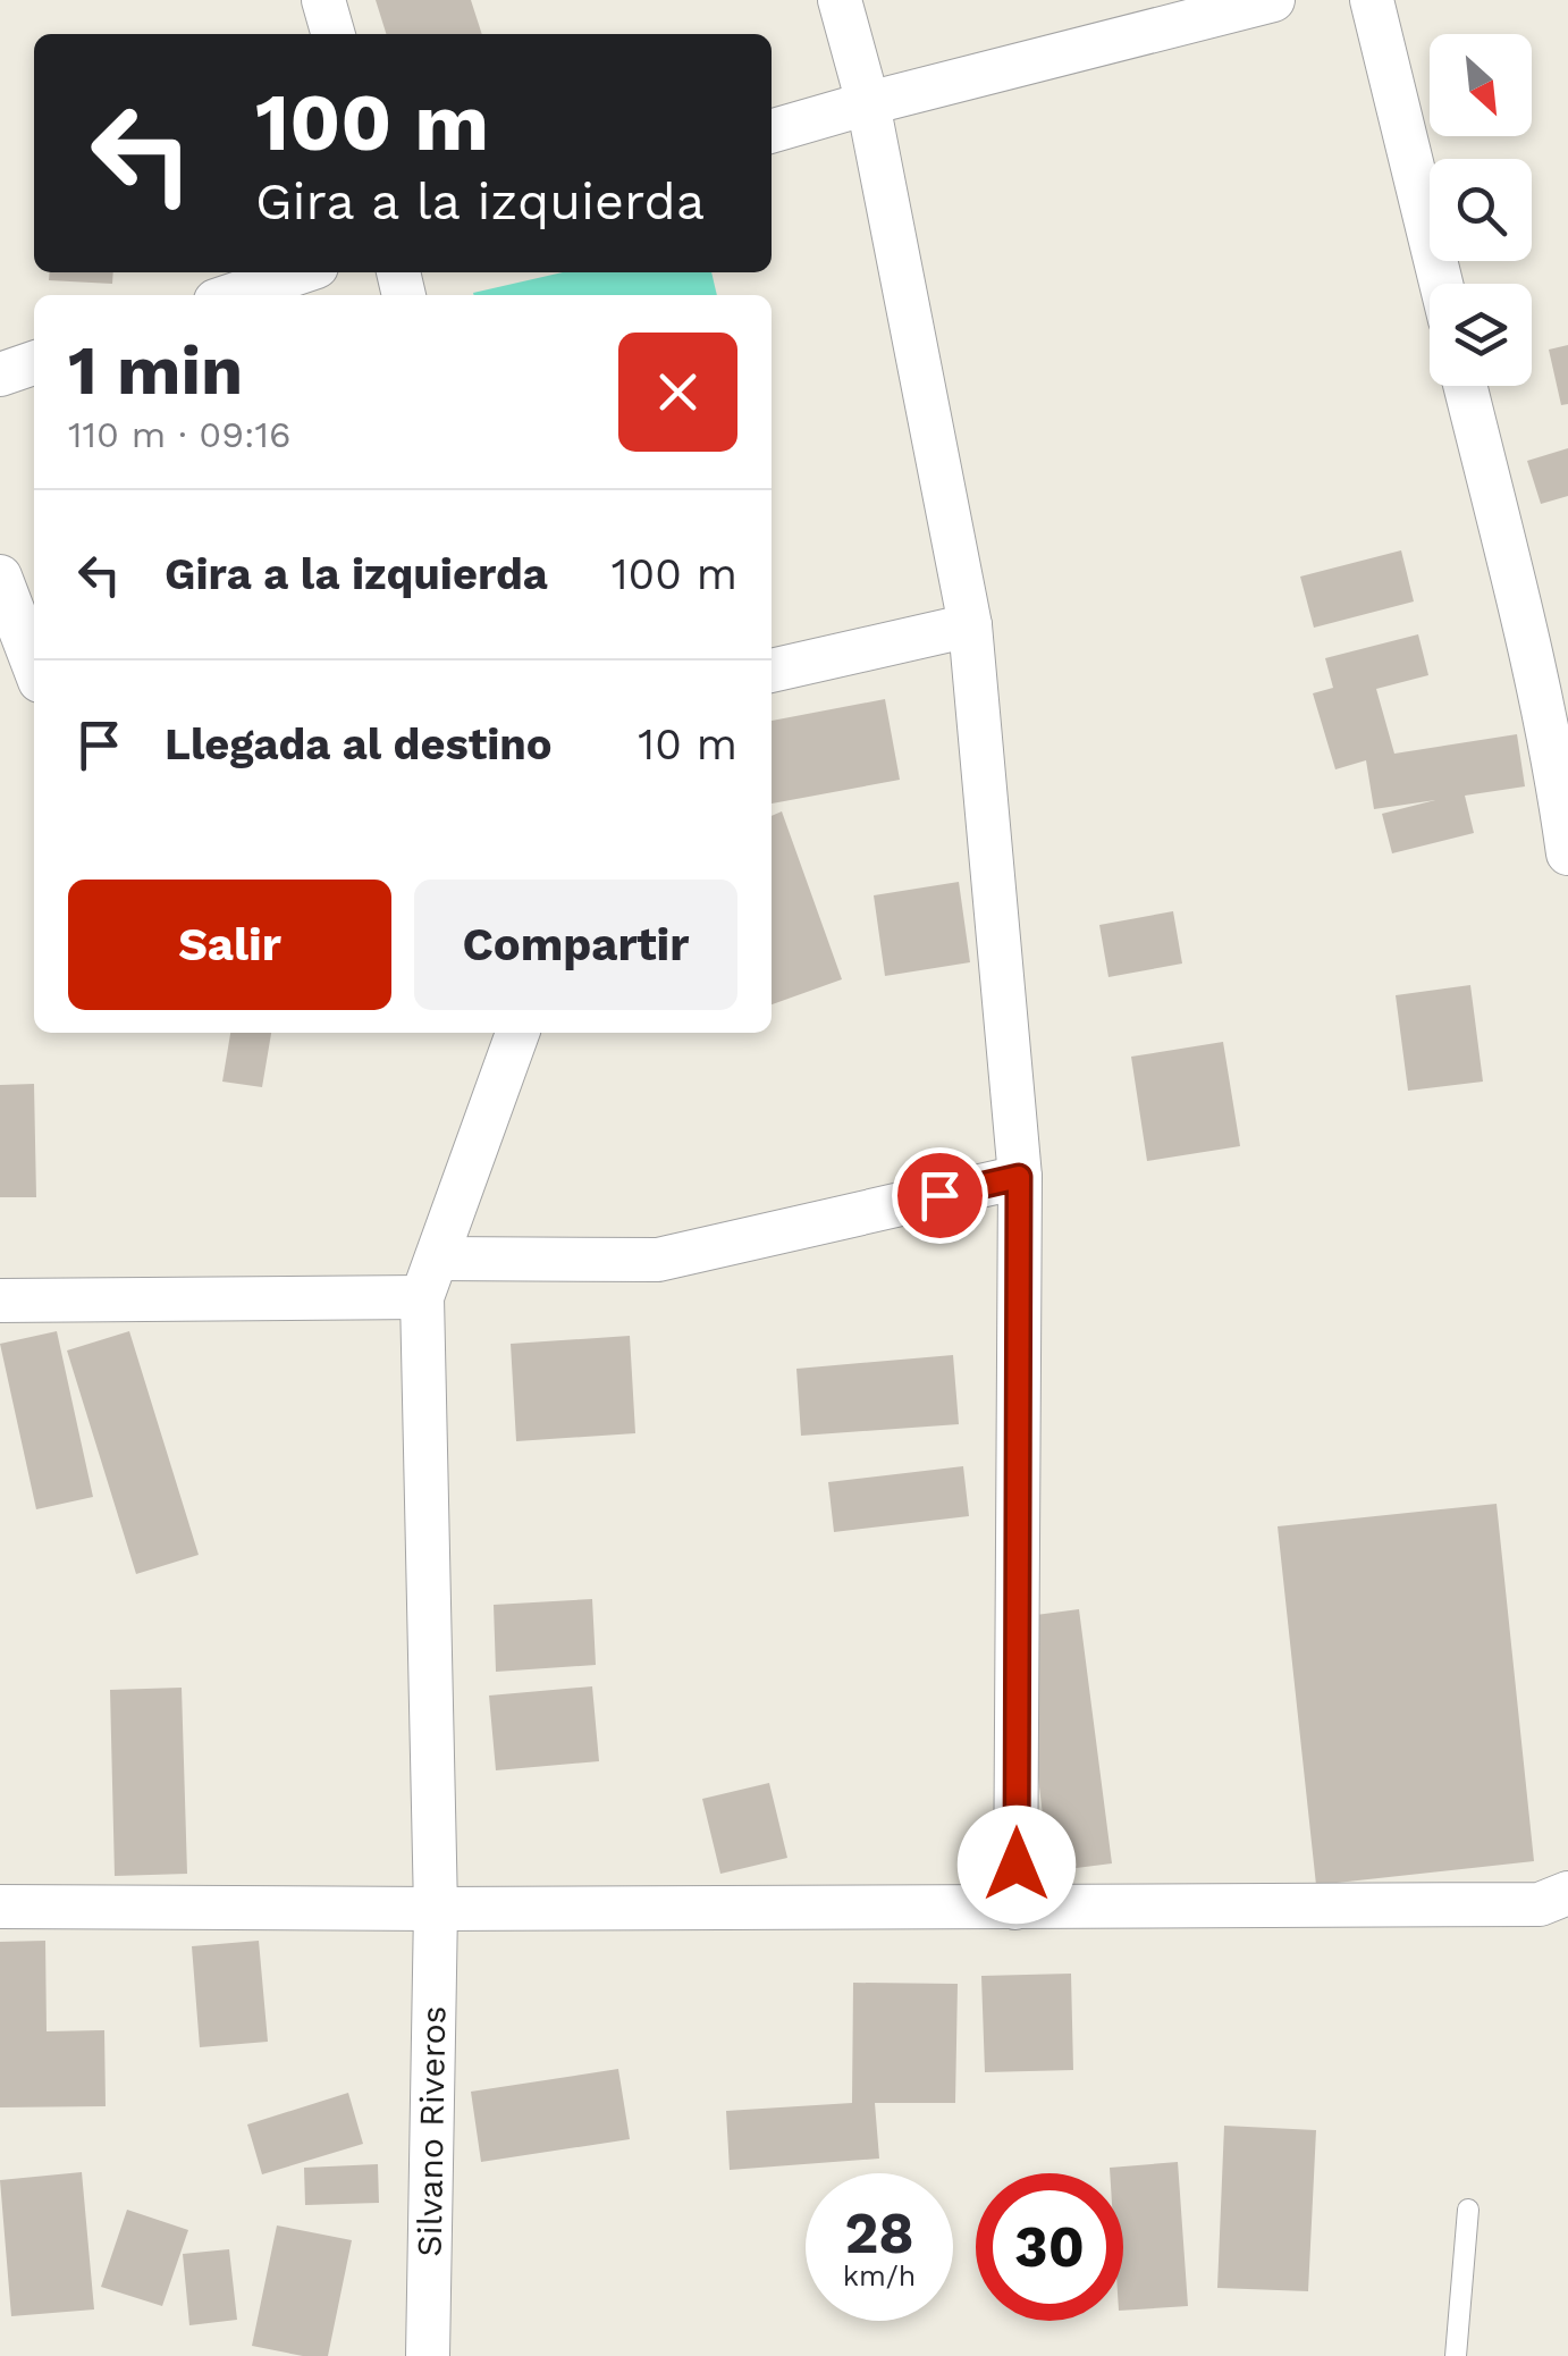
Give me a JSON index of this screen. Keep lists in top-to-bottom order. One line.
{"streets":{"street":["Silvano Riveros"]},"north":"bottom right","page":{"turn":["100 m","Gira a la izquierda"],"heading":["1 min","110 m · 09:16"],"list":[{"name":"Gira a la izquierda","value":"100 m"},{"name":"Llegada al destino","value":"10 m"}],"buttons":["Salir","Compartir"],"speed":"28 km/h","limit":"30"}}
